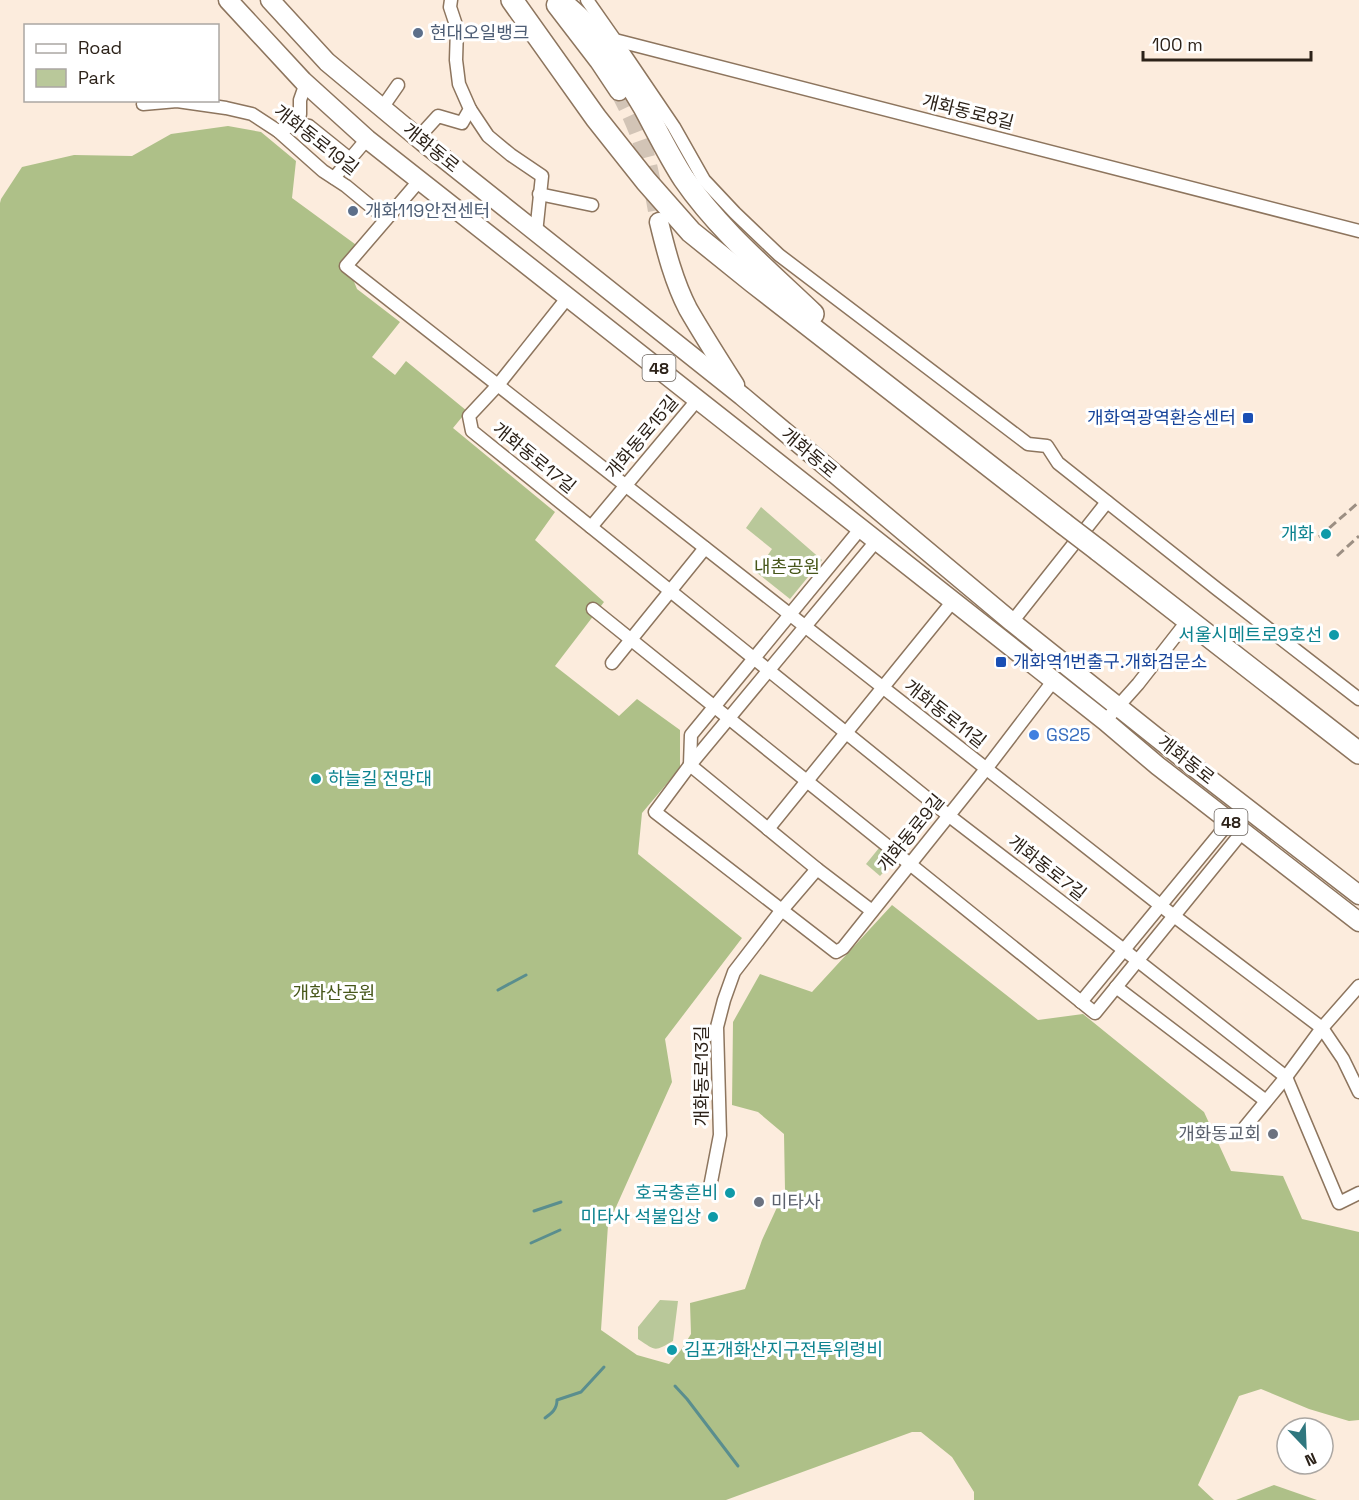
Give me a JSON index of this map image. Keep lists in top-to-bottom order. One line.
{"streets":{"main road":["개화동로","48"],"street":["개화동로8길","개화동로19길","개화동로15길","개화동로17길","개화동로11길","개화동로9길","개화동로7길","개화동로13길"]},"crossings":[["개화동로","개화동로15길"],["개화동로","개화동로17길"],["개화동로","개화동로11길"],["개화동로","개화동로9길"],["개화동로15길","개화동로17길"],["개화동로11길","개화동로9길"],["개화동로9길","개화동로7길"],["개화동로9길","개화동로13길"]],"parks":["내촌공원","개화산공원"],"places":{"other":["현대오일뱅크","개화119안전센터","개화","서울시메트로9호선","GS25","하늘길 전망대","개화동교회","호국충흔비","미타사","미타사 석불입상","김포개화산지구전투위령비"],"transit":["개화역광역환승센터","개화역1번출구.개화검문소"]},"legend":["Road","Park"],"scale_bar":"100 m","north":"bottom right"}
